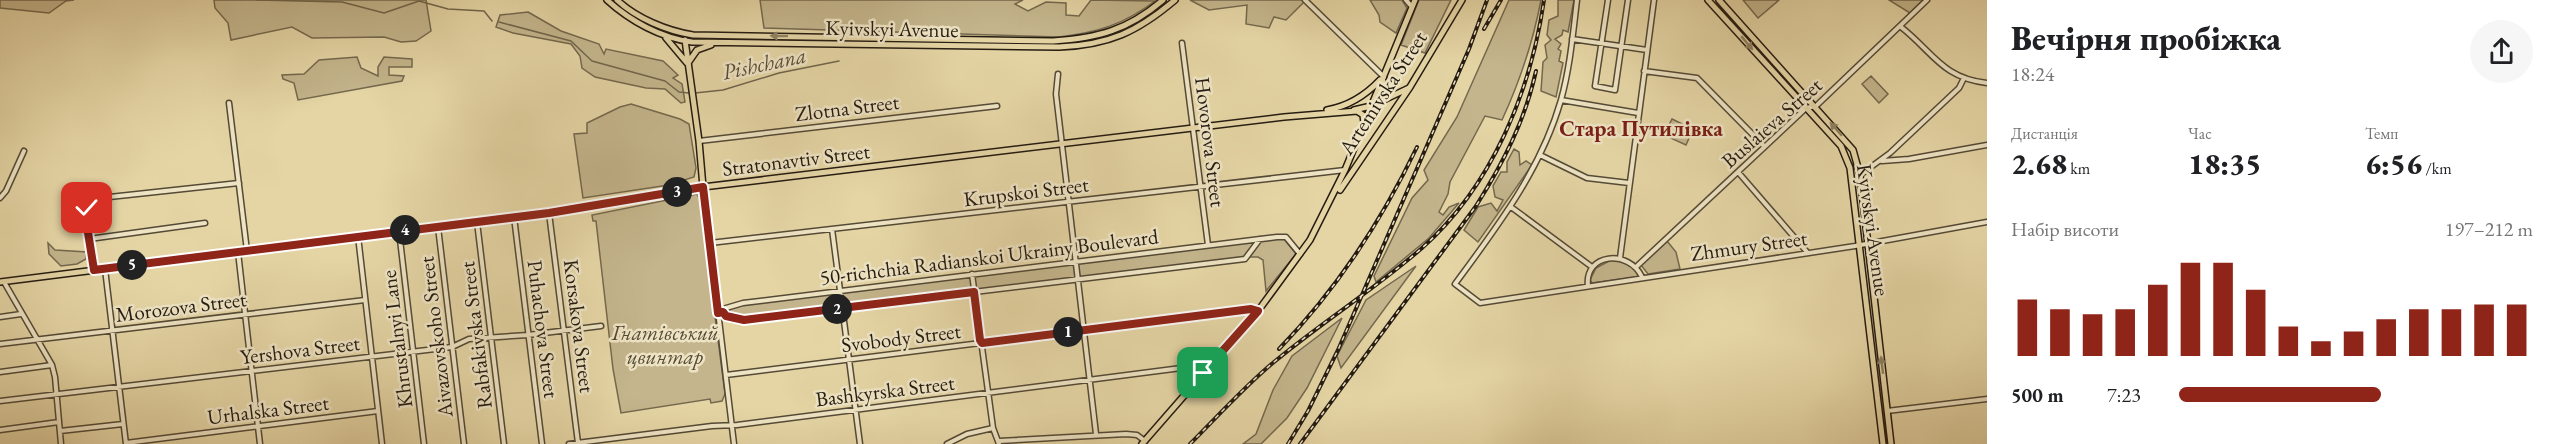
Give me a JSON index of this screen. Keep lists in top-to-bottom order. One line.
{"streets":{"main road":["Kyivskyi Avenue","Artemivska Street","Stratonavtiv Street"],"street":["Zlotna Street","Buslaieva Street","Hovorova Street","Krupskoi Street","Zhmury Street","50-richchia Radianskoi Ukrainy Boulevard","Morozova Street","Korsakova Street","Puhachova Street","Rabfakivska Street","Aivazovskoho Street","Svobody Street","Khrustalnyi Lane","Yershova Street","Bashkyrska Street","Urhalska Street"]},"crossings":[["Kyivskyi Avenue","Buslaieva Street"],["Kyivskyi Avenue","Zhmury Street"],["Artemivska Street","Stratonavtiv Street"],["Artemivska Street","Krupskoi Street"],["Artemivska Street","50-richchia Radianskoi Ukrainy Boulevard"],["Artemivska Street","Svobody Street"],["Artemivska Street","Bashkyrska Street"],["Hovorova Street","Stratonavtiv Street"],["Hovorova Street","Krupskoi Street"],["Hovorova Street","50-richchia Radianskoi Ukrainy Boulevard"],["Stratonavtiv Street","Korsakova Street"],["Stratonavtiv Street","Puhachova Street"],["Stratonavtiv Street","Rabfakivska Street"],["Stratonavtiv Street","Aivazovskoho Street"],["Stratonavtiv Street","Khrustalnyi Lane"],["Korsakova Street","Yershova Street"],["Korsakova Street","Bashkyrska Street"],["Puhachova Street","Yershova Street"],["Rabfakivska Street","Yershova Street"],["Aivazovskoho Street","Yershova Street"],["Khrustalnyi Lane","Yershova Street"]],"districts":["Стара Путилівка"],"water":["Pishchana"],"parks":["Гнатівський цвинтар"],"page":{"heading":["Вечірня пробіжка","18:24"],"stats":[["Дистанція","2.68 km"],["Час","18:35"],["Темп","6:56 /km"]],"pins":["3","4","5","2","1"],"chart":["Набір висоти","197–212 m"],"list":[{"name":"500 m","note":"7:23"}]}}
